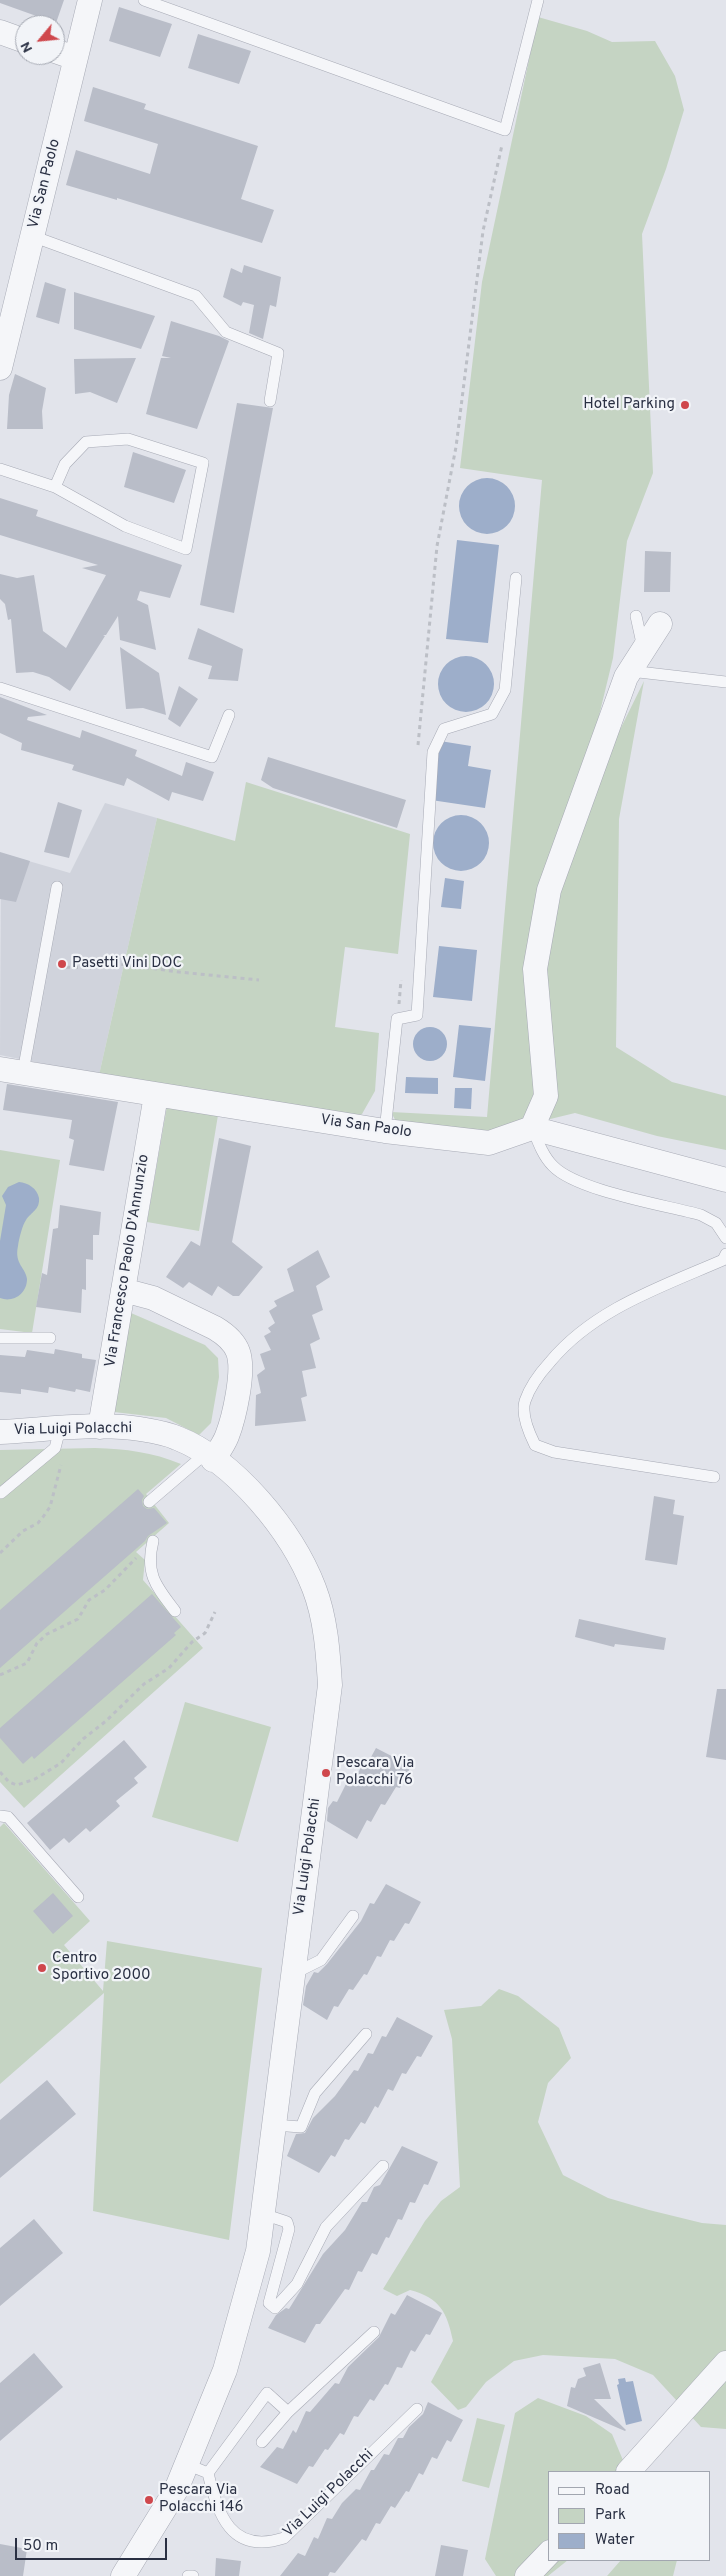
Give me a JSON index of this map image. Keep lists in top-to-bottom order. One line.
{"streets":{"street":["Via San Paolo","Via Francesco Paolo D'Annunzio","Via Luigi Polacchi"]},"crossings":[["Via San Paolo","Via Francesco Paolo D'Annunzio"],["Via Francesco Paolo D'Annunzio","Via Luigi Polacchi"]],"places":["Hotel Parking","Pasetti Vini DOC","Pescara Via Polacchi 76","Centro Sportivo 2000","Pescara Via Polacchi 146"],"legend":["Road","Park","Water"],"scale_bar":"50 m","north":"bottom left"}
